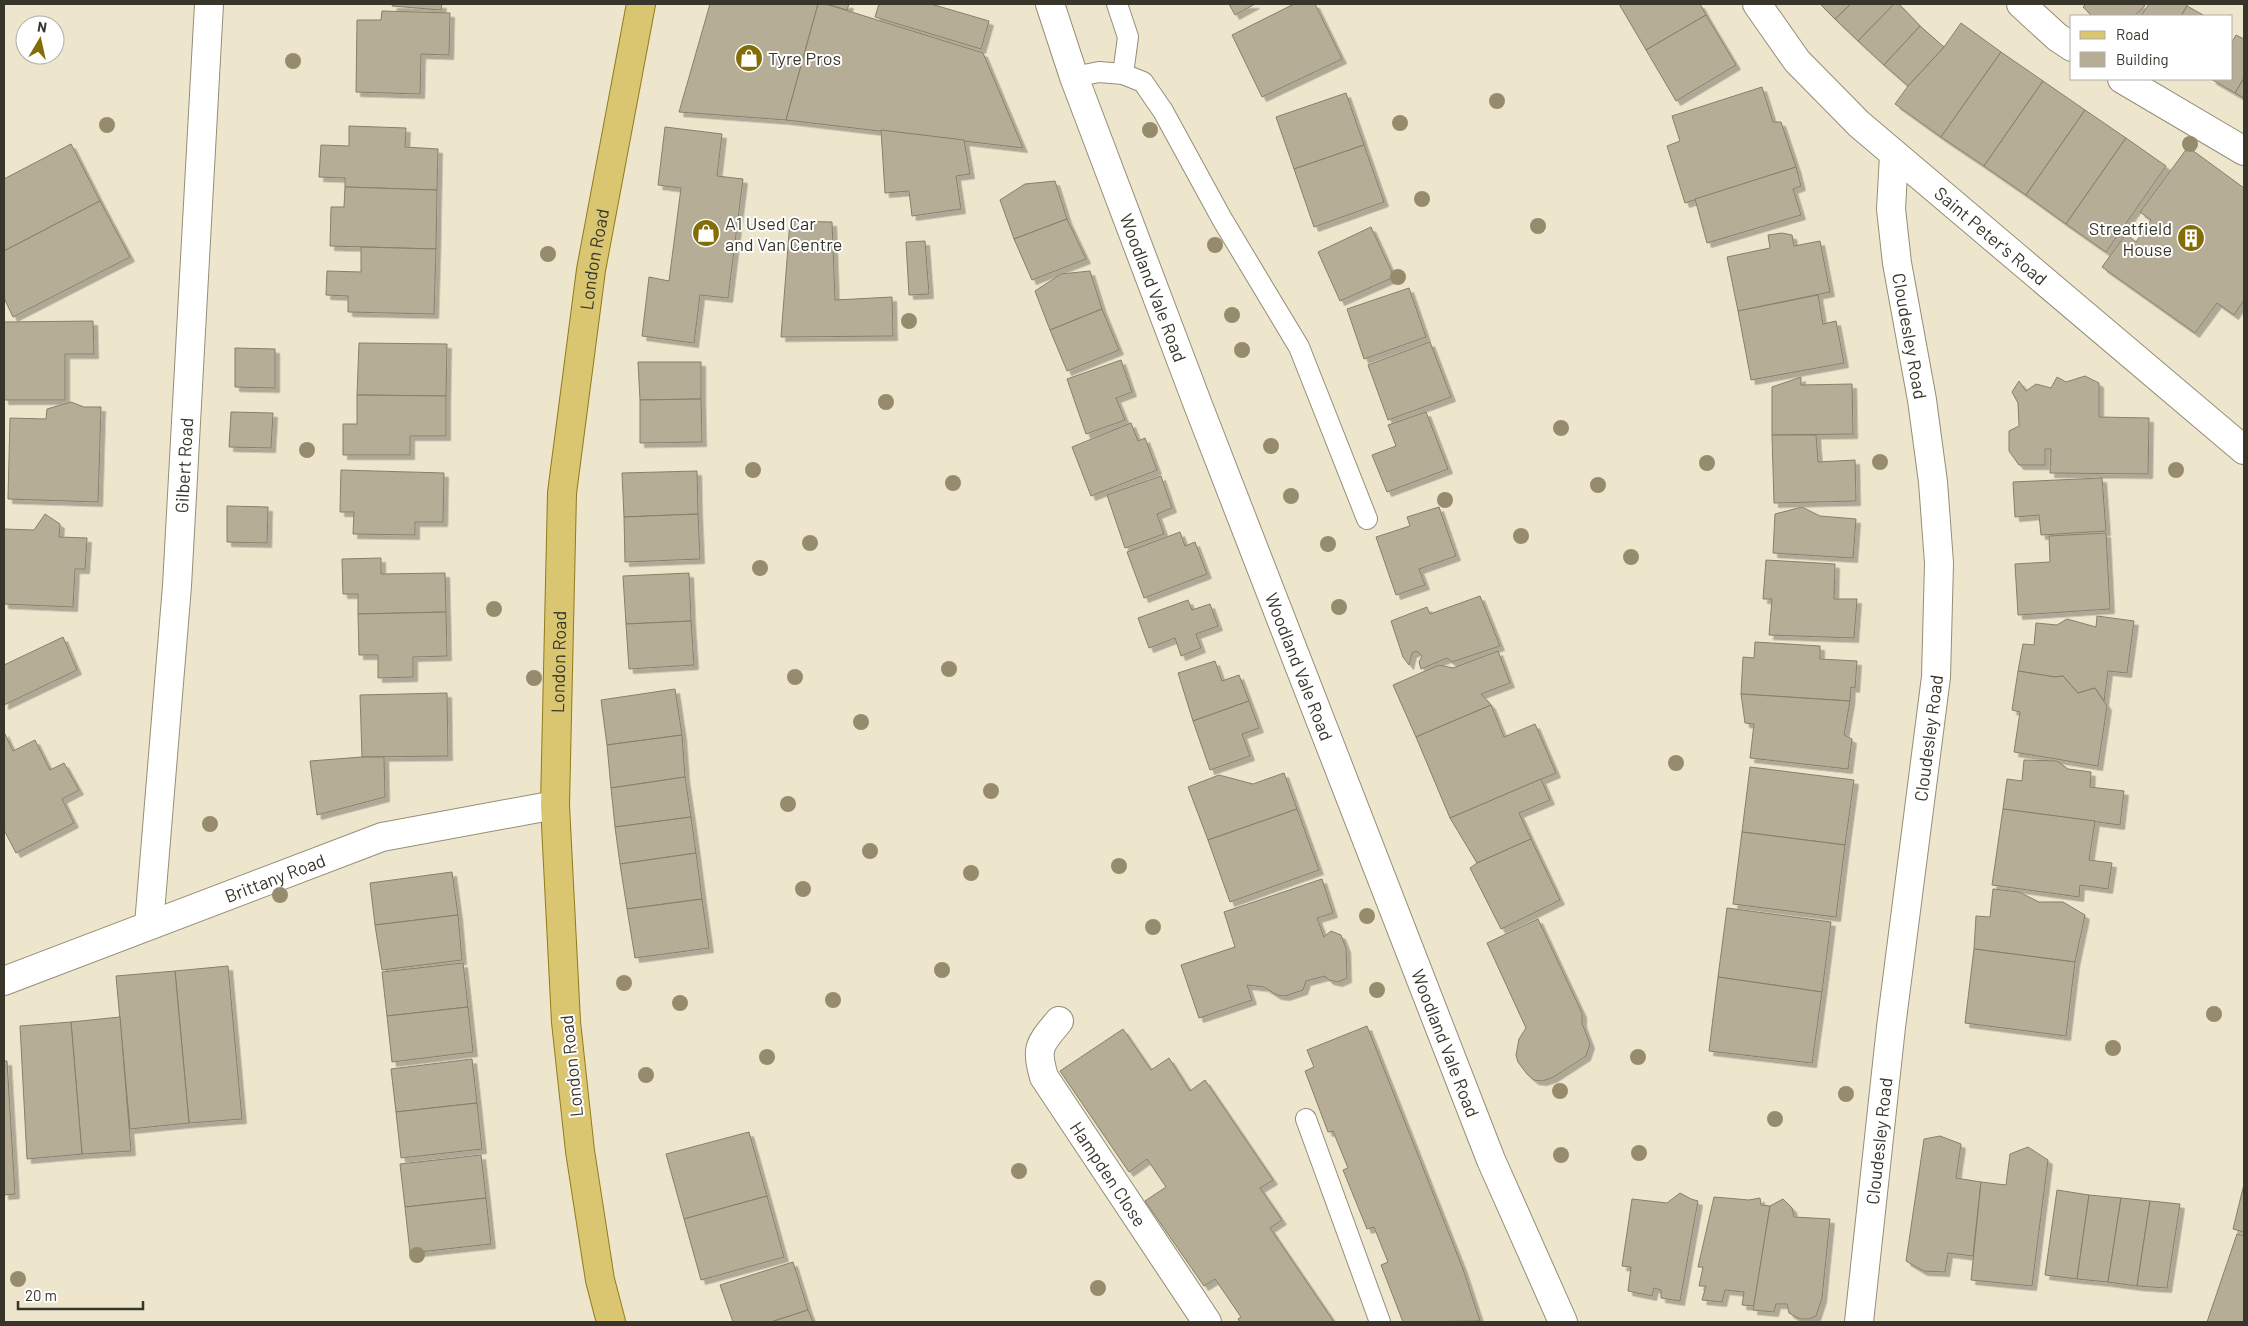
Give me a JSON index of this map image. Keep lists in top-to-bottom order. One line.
{"streets":{"main road":["London Road"],"street":["Saint Peter's Road","Woodland Vale Road","Cloudesley Road","Gilbert Road","Brittany Road","Hampden Close"]},"crossings":[["Saint Peter's Road","Cloudesley Road"],["London Road","Brittany Road"],["Gilbert Road","Brittany Road"]],"places":{"shop":["Tyre Pros","A1 Used Car and Van Centre"],"building":["Streatfield House"]},"legend":["Road","Building"],"scale_bar":"20 m","north":"top"}
